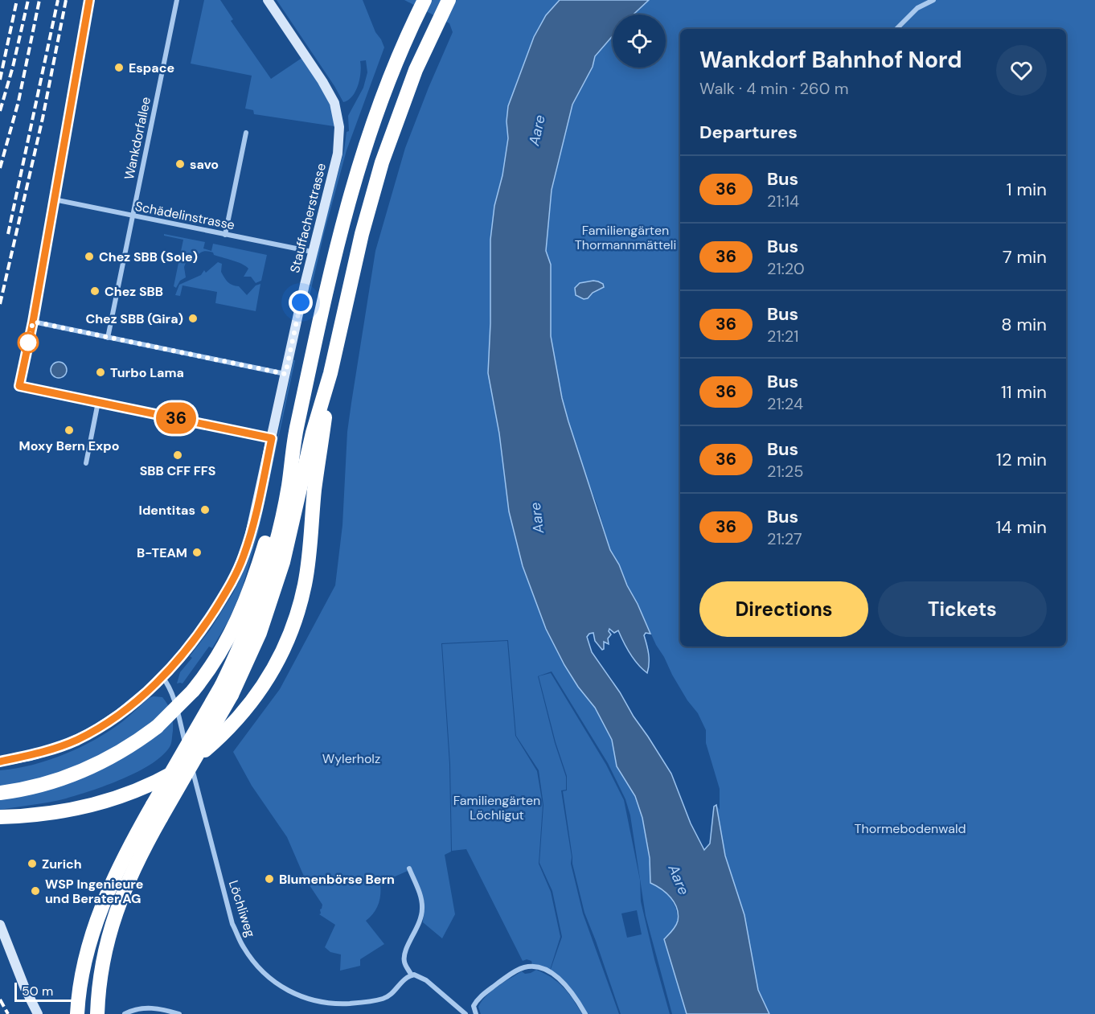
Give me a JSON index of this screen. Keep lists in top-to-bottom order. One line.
{"streets":{"street":["Wankdorfallee","Schädelinstrasse","Stauffacherstrasse","Löchliweg"]},"crossings":[["Wankdorfallee","Schädelinstrasse"],["Schädelinstrasse","Stauffacherstrasse"]],"water":["Aare"],"parks":["Familiengärten Thormannmätteli","Wylerholz","Familiengärten Löchligut","Thormebodenwald"],"places":["Espace","savo","Chez SBB (Sole)","Chez SBB","Chez SBB (Gira)","Turbo Lama","Moxy Bern Expo","SBB CFF FFS","Identitas","B-TEAM","Zurich","Blumenbörse Bern","WSP Ingenieure und Berater AG"],"lines":["bus line 36"],"scale_bar":"50 m","page":{"on_map":"36","heading":[["Wankdorf Bahnhof Nord","Walk · 4 min · 260 m"],"Departures"],"list":[{"mark":"36","name":"Bus","note":"21:14","value":"1 min"},{"mark":"36","name":"Bus","note":"21:20","value":"7 min"},{"mark":"36","name":"Bus","note":"21:21","value":"8 min"},{"mark":"36","name":"Bus","note":"21:24","value":"11 min"},{"mark":"36","name":"Bus","note":"21:25","value":"12 min"},{"mark":"36","name":"Bus","note":"21:27","value":"14 min"}],"buttons":["Directions","Tickets"],"scale":"50 m"}}
